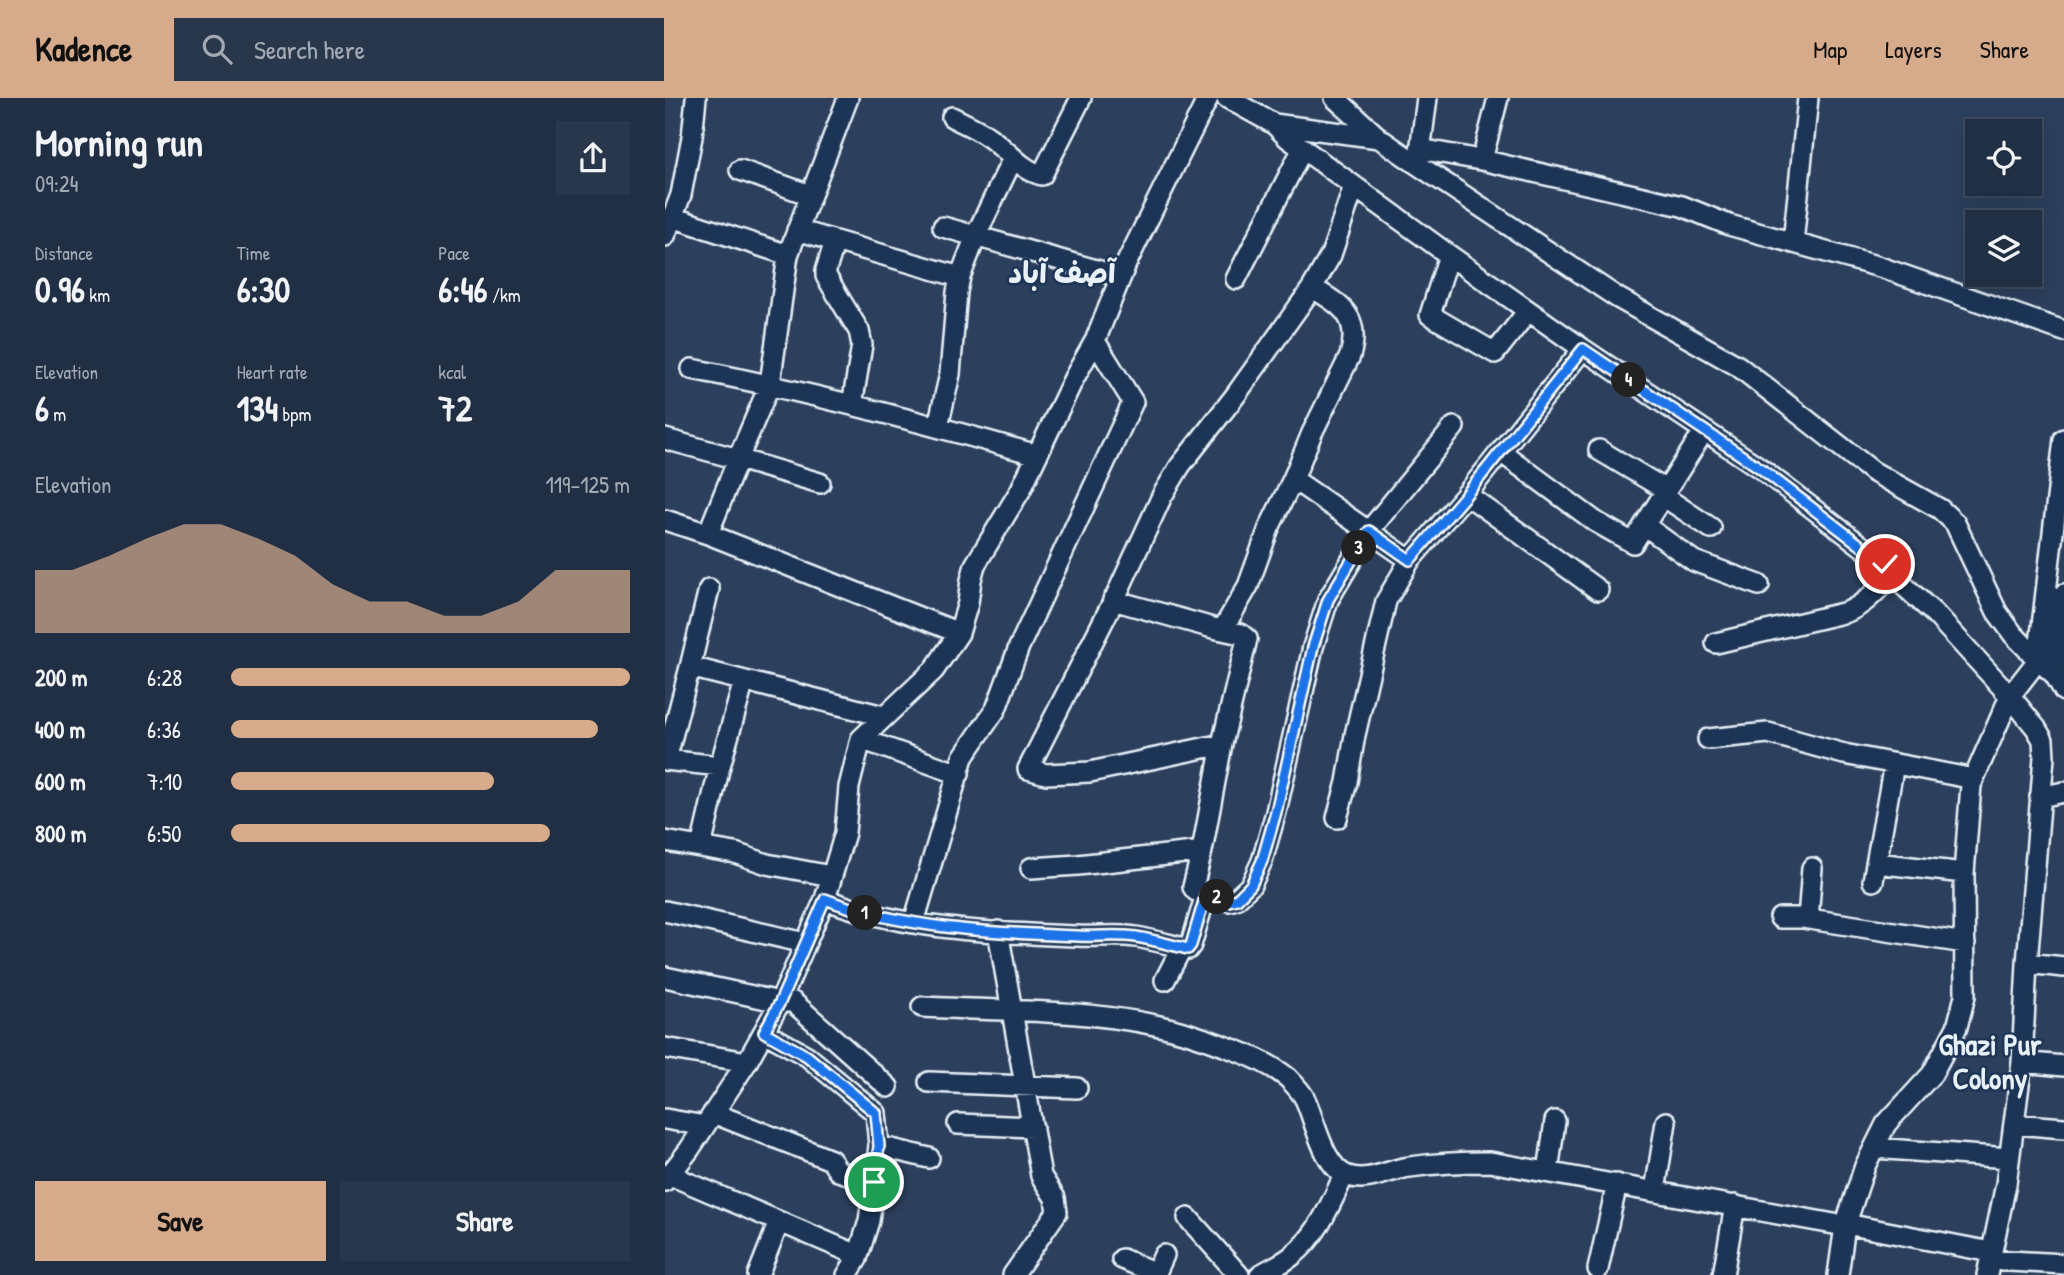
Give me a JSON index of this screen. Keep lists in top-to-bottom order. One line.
{"districts":["آصف آباد","Ghazi Pur Colony"],"page":{"header":"Kadence","search":"Search here","nav":["Map","Layers","Share"],"heading":["Morning run","09:24"],"stats":[["Distance","0.96 km"],["Time","6:30"],["Pace","6:46 /km"],["Elevation","6 m"],["Heart rate","134 bpm"],["kcal","72"]],"pins":["4","3","2","1"],"chart":["Elevation","119–125 m"],"list":[{"name":"200 m","note":"6:28"},{"name":"400 m","note":"6:36"},{"name":"600 m","note":"7:10"},{"name":"800 m","note":"6:50"}],"buttons":["Save","Share"]}}
